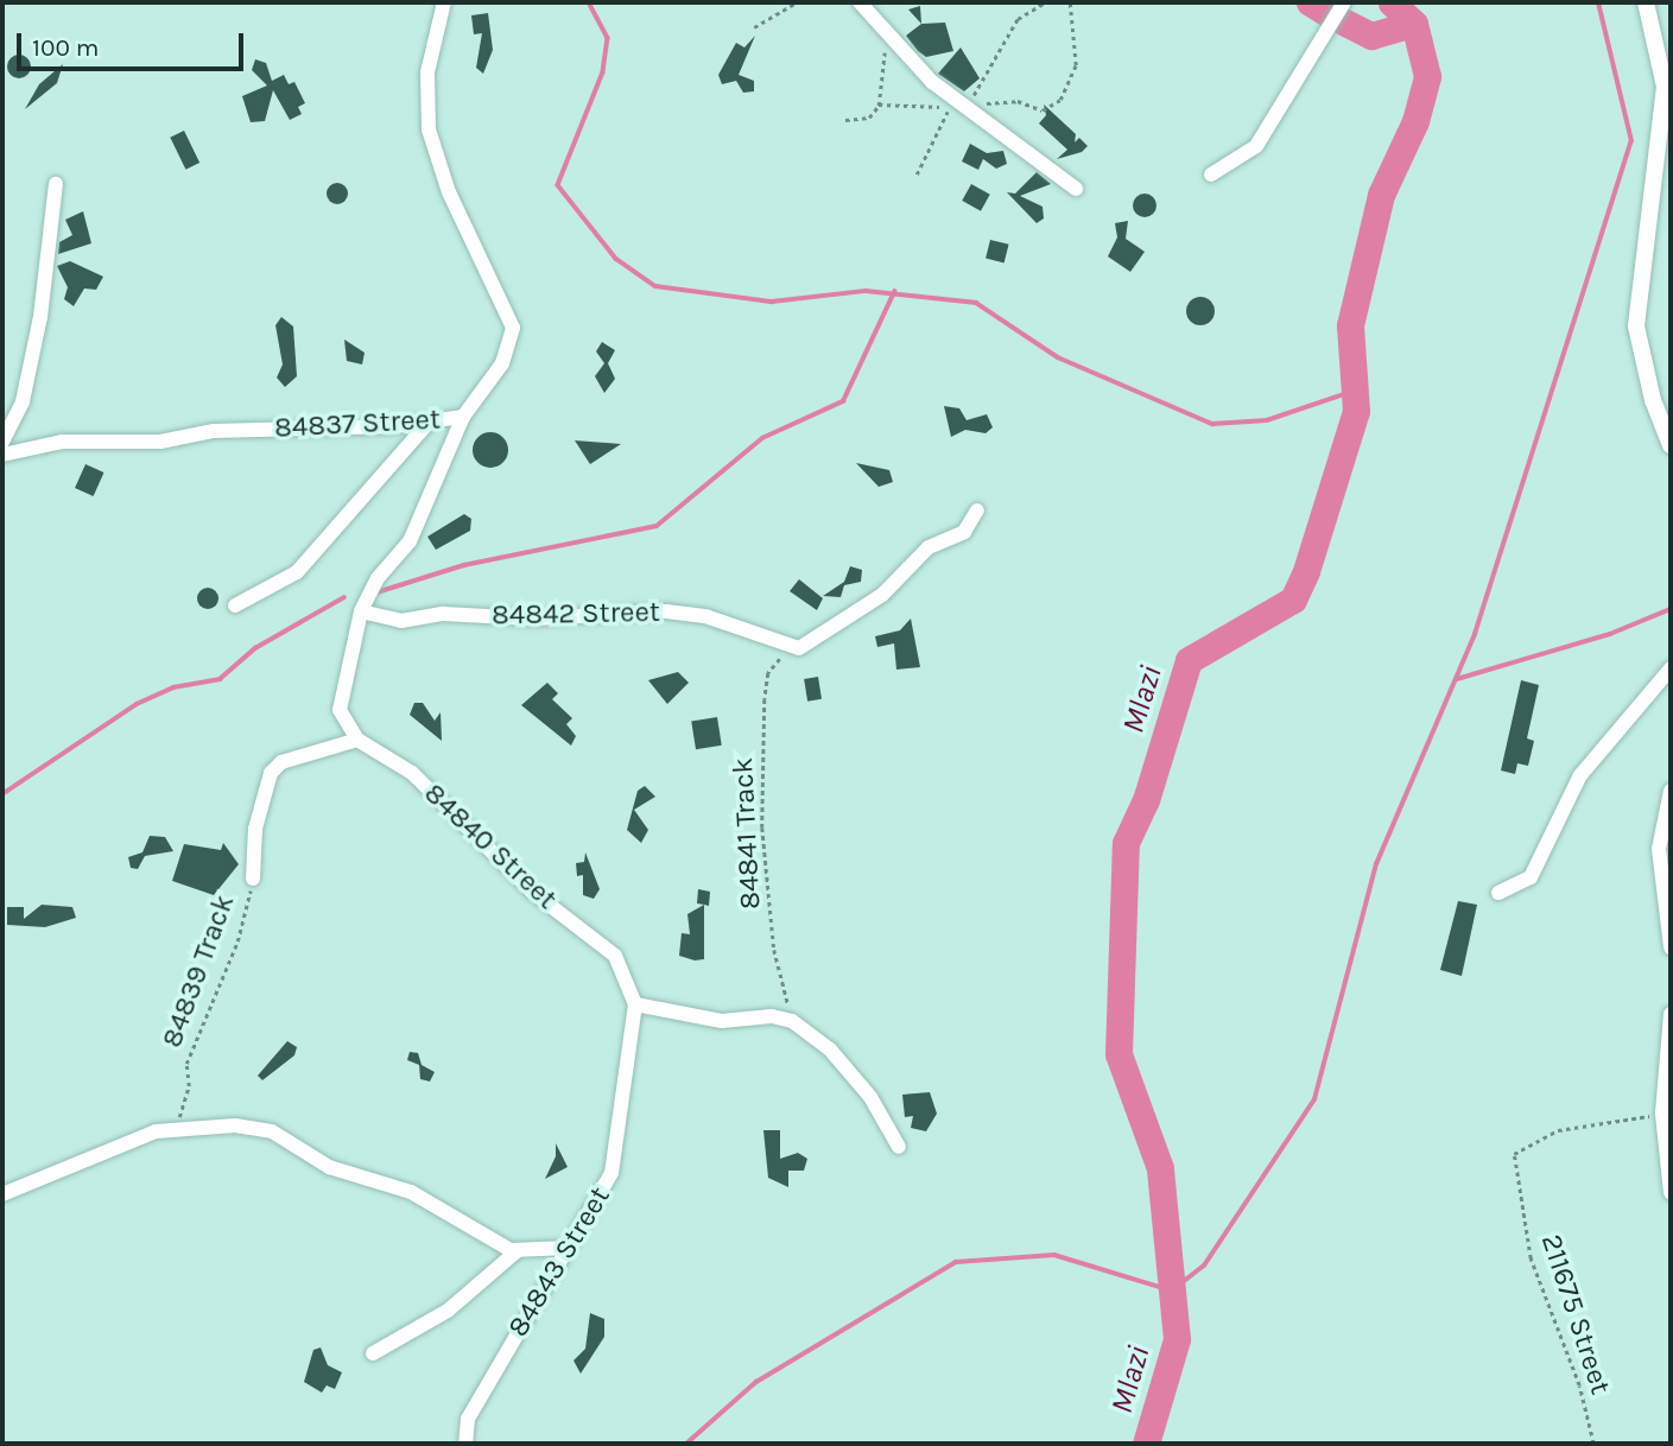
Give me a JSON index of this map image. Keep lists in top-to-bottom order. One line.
{"streets":{"street":["84837 Street","84842 Street","84840 Street","84843 Street"],"path":["84841 Track","84839 Track","211675 Street"]},"crossings":[["84842 Street","84841 Track"],["84840 Street","84843 Street"]],"water":["Mlazi"],"scale_bar":"100 m"}
